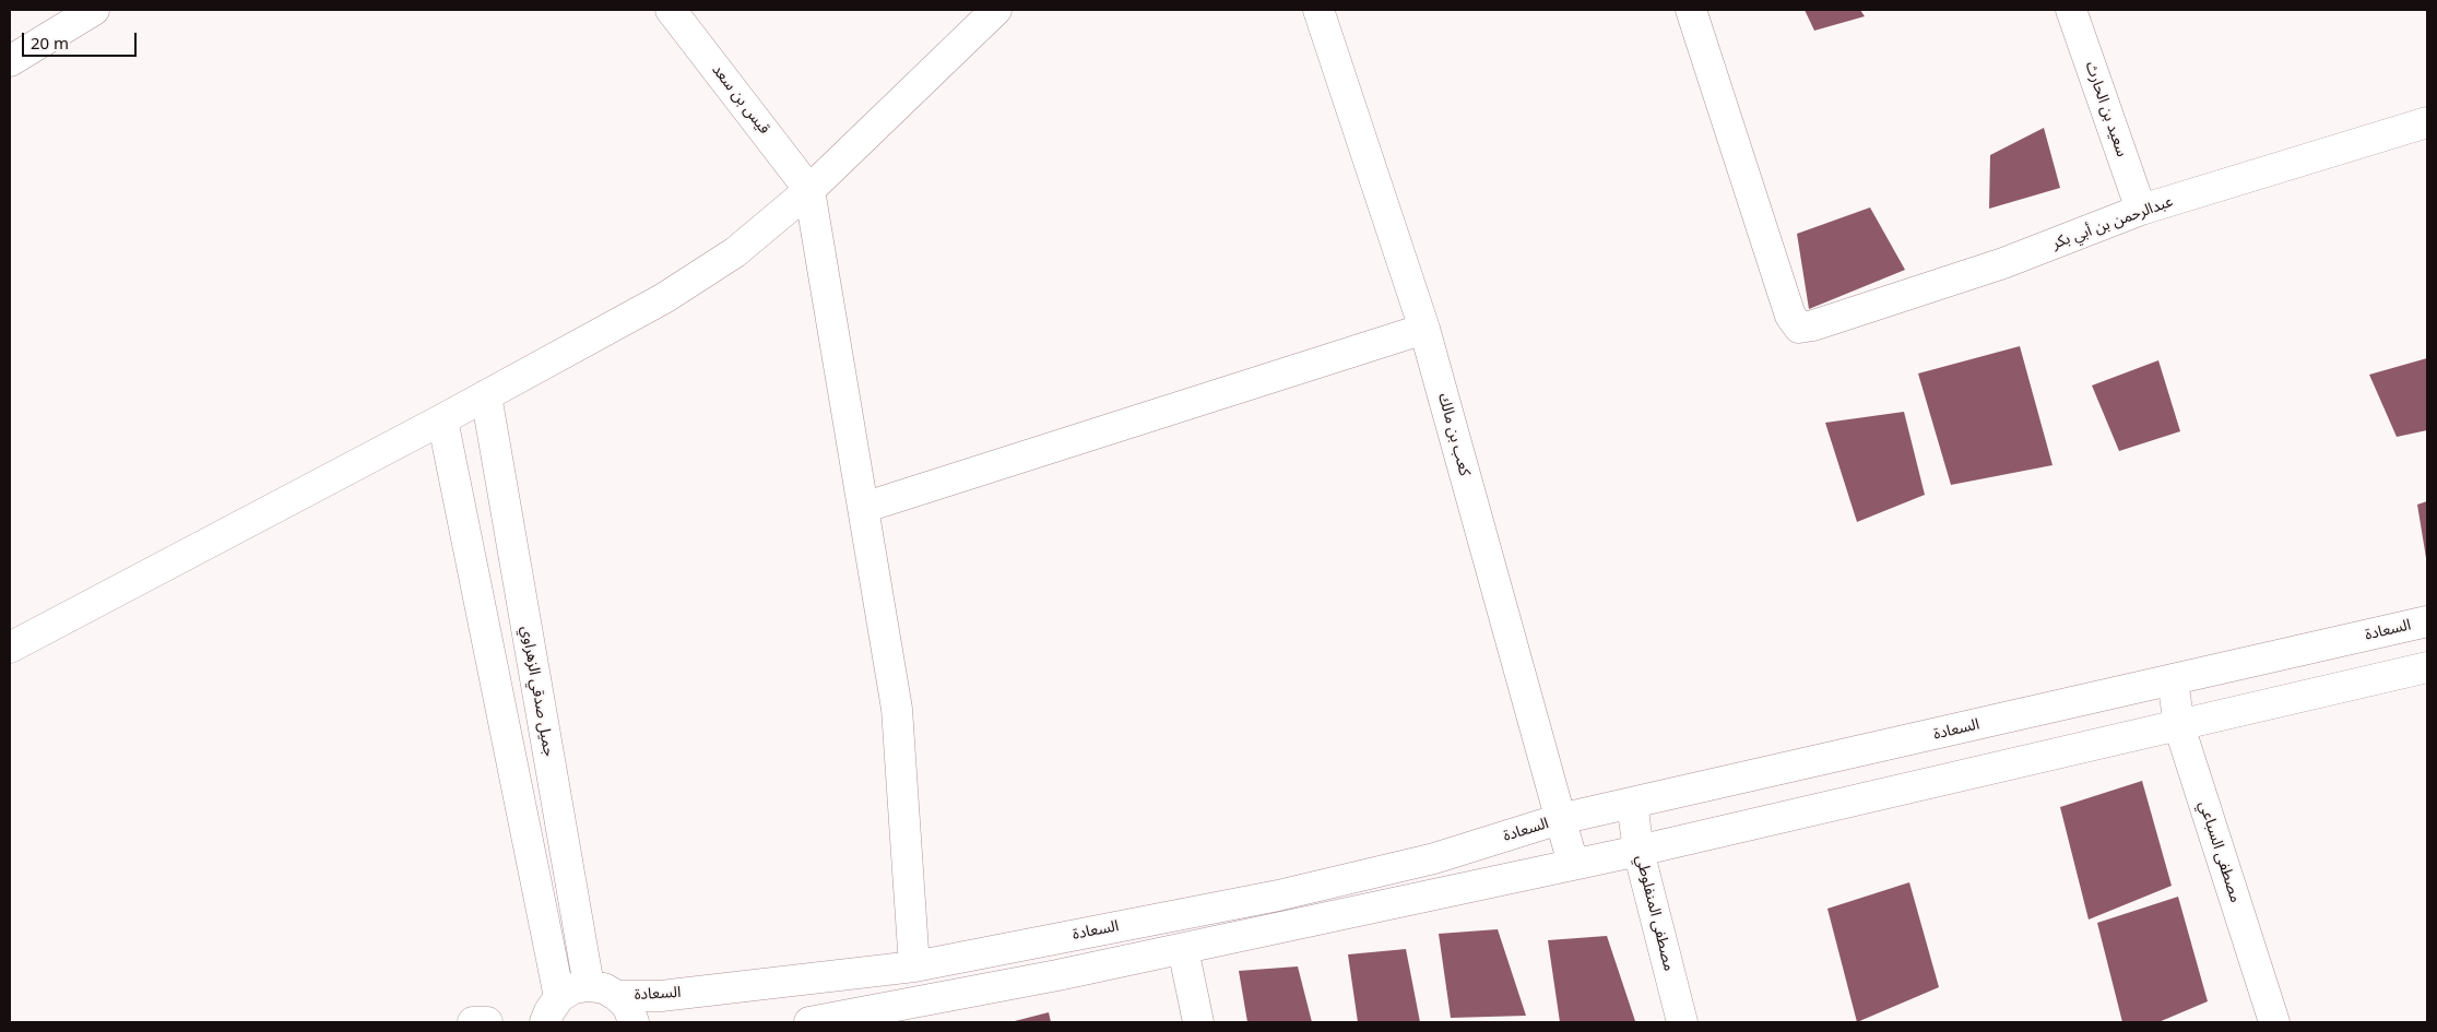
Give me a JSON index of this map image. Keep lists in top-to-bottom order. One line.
{"streets":{"street":["قيس بن سعد","سعيد بن الحارث","عبدالرحمن بن أبي بكر","كعب بن مالك","السعادة","جميل صدقي الزهراوي","مصطفى السباعي","مصطفى المنفلوطي"]},"crossings":[["سعيد بن الحارث","عبدالرحمن بن أبي بكر"],["كعب بن مالك","السعادة"],["السعادة","مصطفى السباعي"],["السعادة","مصطفى المنفلوطي"]],"scale_bar":"20 m"}
